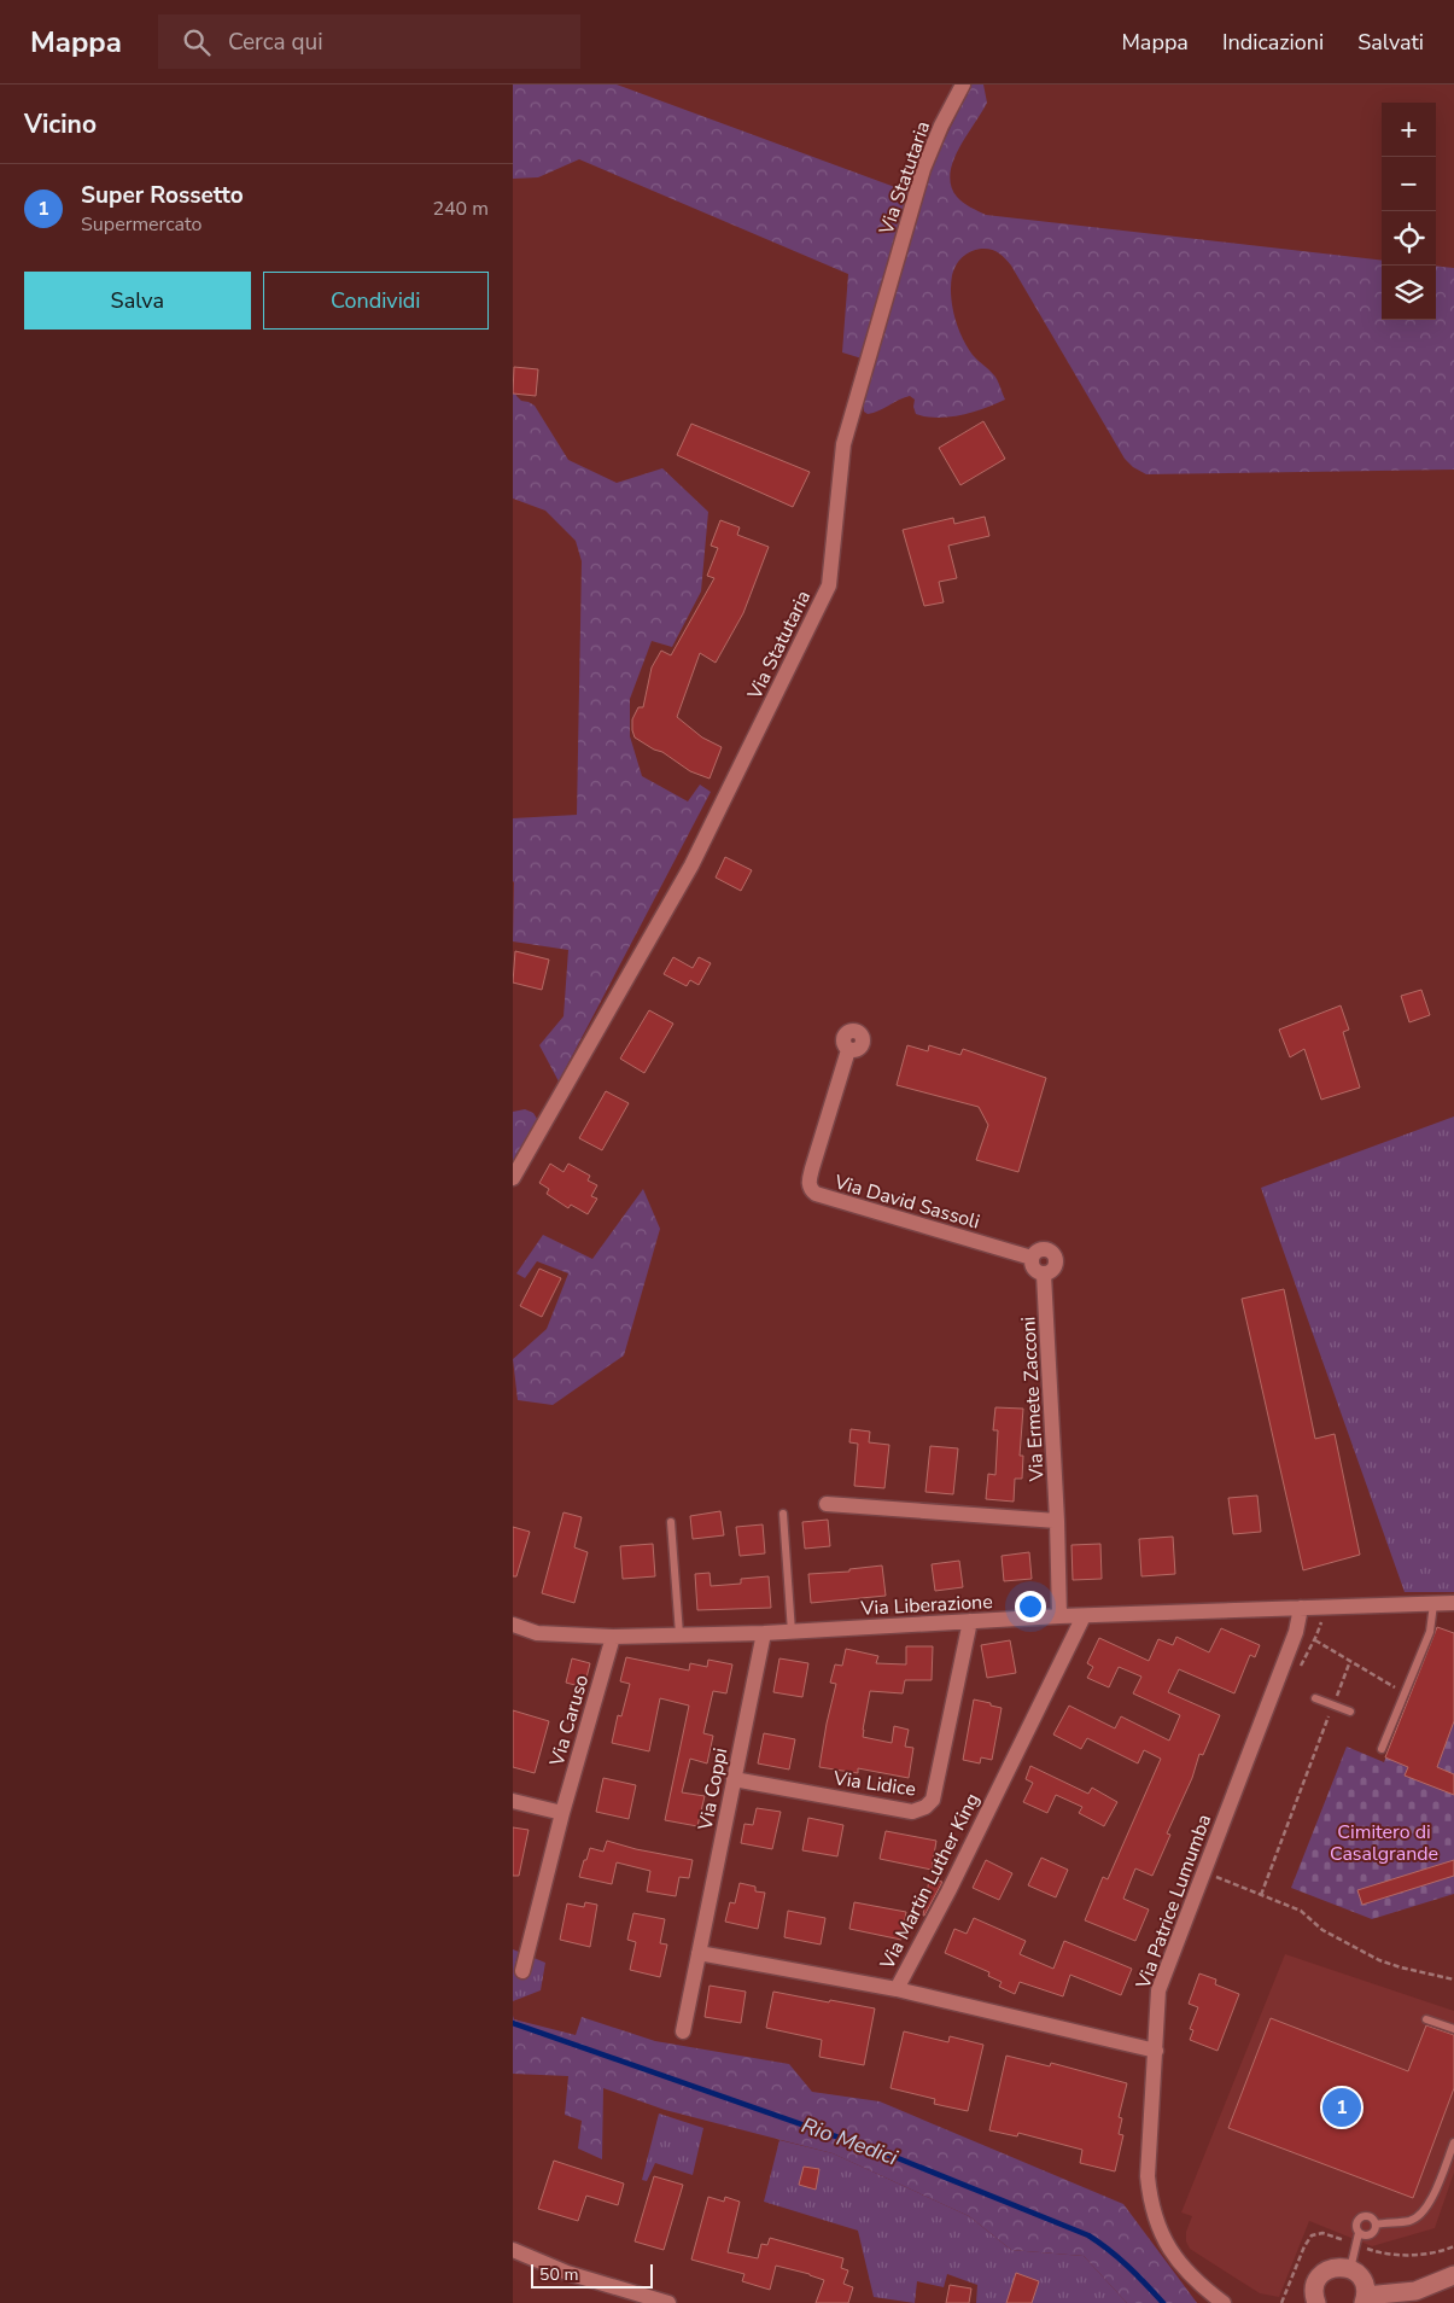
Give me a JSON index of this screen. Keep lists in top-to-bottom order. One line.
{"streets":{"street":["Via Statutaria","Via David Sassoli","Via Ermete Zacconi","Via Liberazione","Via Caruso","Via Lidice","Via Coppi","Via Martin Luther King","Via Patrice Lumumba"]},"crossings":[["Via David Sassoli","Via Ermete Zacconi"],["Via Ermete Zacconi","Via Liberazione"],["Via Liberazione","Via Caruso"],["Via Liberazione","Via Lidice"],["Via Liberazione","Via Coppi"],["Via Liberazione","Via Martin Luther King"],["Via Liberazione","Via Patrice Lumumba"],["Via Lidice","Via Coppi"],["Via Martin Luther King","Via Patrice Lumumba"]],"water":["Rio Medici"],"parks":["Cimitero di Casalgrande"],"scale_bar":"50 m","page":{"header":"Mappa","search":"Cerca qui","nav":["Mappa","Indicazioni","Salvati"],"heading":"Vicino","map_buttons":["+","−"],"list":[{"mark":"1","name":"Super Rossetto","note":"Supermercato","value":"240 m"}],"buttons":["Salva","Condividi"],"pins":"1","scale":"50 m"}}
